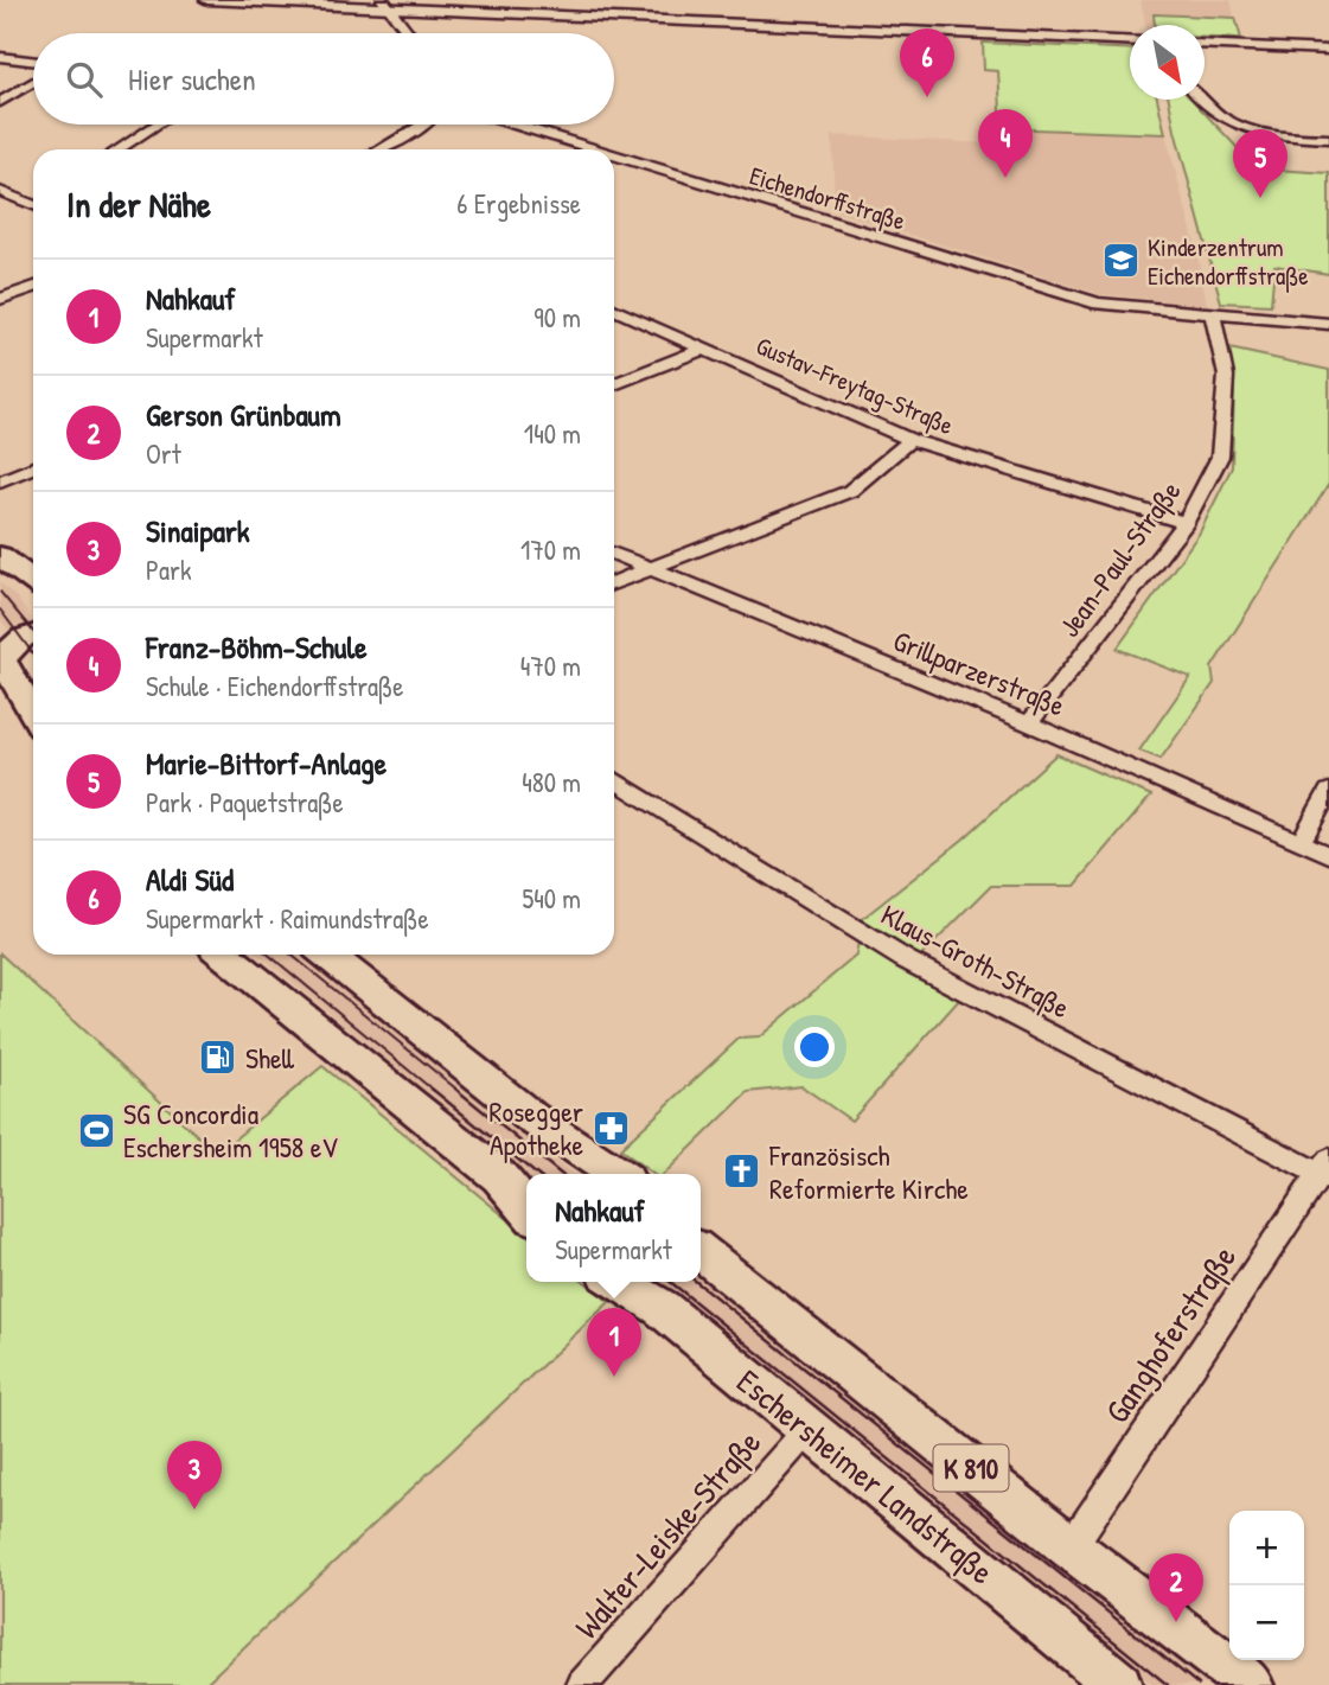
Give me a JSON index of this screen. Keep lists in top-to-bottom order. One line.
{"streets":{"main road":["K 810","Eschersheimer Landstraße"],"street":["Eichendorffstraße","Gustav-Freytag-Straße","Jean-Paul-Straße","Grillparzerstraße","Klaus-Groth-Straße","Ganghoferstraße","Walter-Leiske-Straße"]},"crossings":[["Eichendorffstraße","Jean-Paul-Straße"],["Gustav-Freytag-Straße","Jean-Paul-Straße"],["Jean-Paul-Straße","Grillparzerstraße"],["Klaus-Groth-Straße","Ganghoferstraße"],["Ganghoferstraße","K 810"],["Eschersheimer Landstraße","Walter-Leiske-Straße"]],"places":{"school or university":["Kinderzentrum Eichendorffstraße"],"fuel station":["Shell"],"pharmacy":["Rosegger Apotheke"],"sports":["SG Concordia Eschersheim 1958 eV"],"church":["Französisch Reformierte Kirche"]},"north":"bottom right","page":{"pins":["6","4","5","1","3","2"],"search":"Hier suchen","heading":["In der Nähe","6 Ergebnisse"],"list":[{"mark":"1","name":"Nahkauf","note":"Supermarkt","value":"90 m"},{"mark":"2","name":"Gerson Grünbaum","note":"Ort","value":"140 m"},{"mark":"3","name":"Sinaipark","note":"Park","value":"170 m"},{"mark":"4","name":"Franz-Böhm-Schule","note":"Schule · Eichendorffstraße","value":"470 m"},{"mark":"5","name":"Marie-Bittorf-Anlage","note":"Park · Paquetstraße","value":"480 m"},{"mark":"6","name":"Aldi Süd","note":"Supermarkt · Raimundstraße","value":"540 m"}],"popup":["Nahkauf","Supermarkt"],"map_buttons":["+","−"]}}
